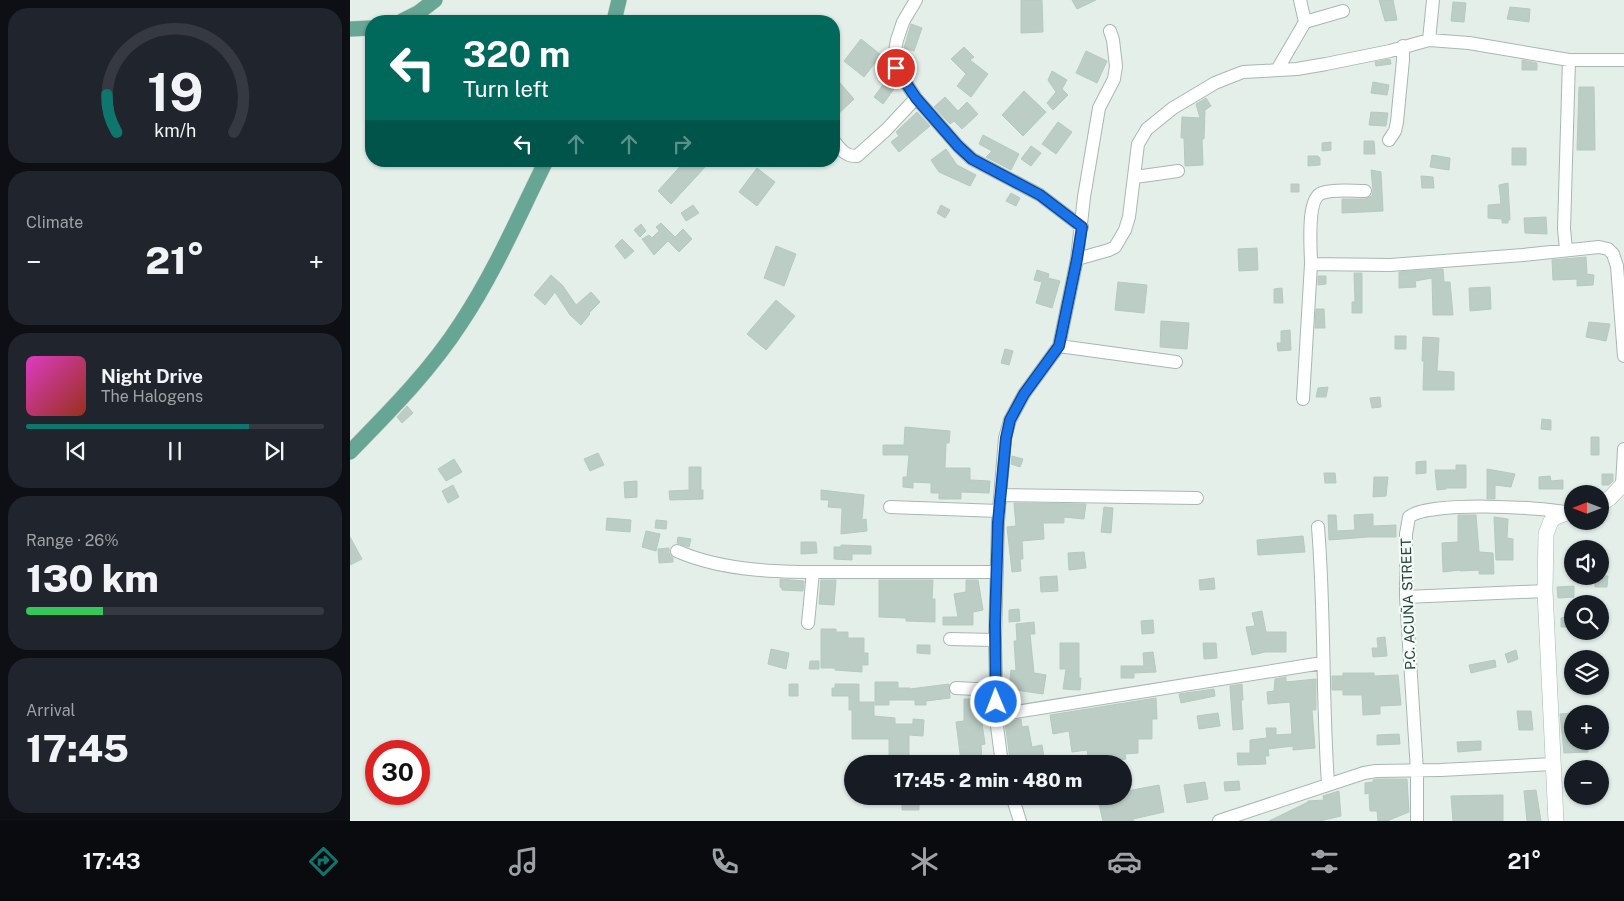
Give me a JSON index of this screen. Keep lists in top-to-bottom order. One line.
{"streets":{"street":["P.C. ACUÑA STREET"]},"north":"left","page":{"turn":["320 m","Turn left"],"tile":["Climate",["Range · 26%","130 km"],["Arrival","17:45"]],"heat":["−","21°","+"],"song":["Night Drive","The Halogens"],"map_buttons":["+","−"],"limit":"30","trip":"17:45 · 2 min · 480 m","tabs":["17:43","21°"],"gauge":["19","km/h"]}}
